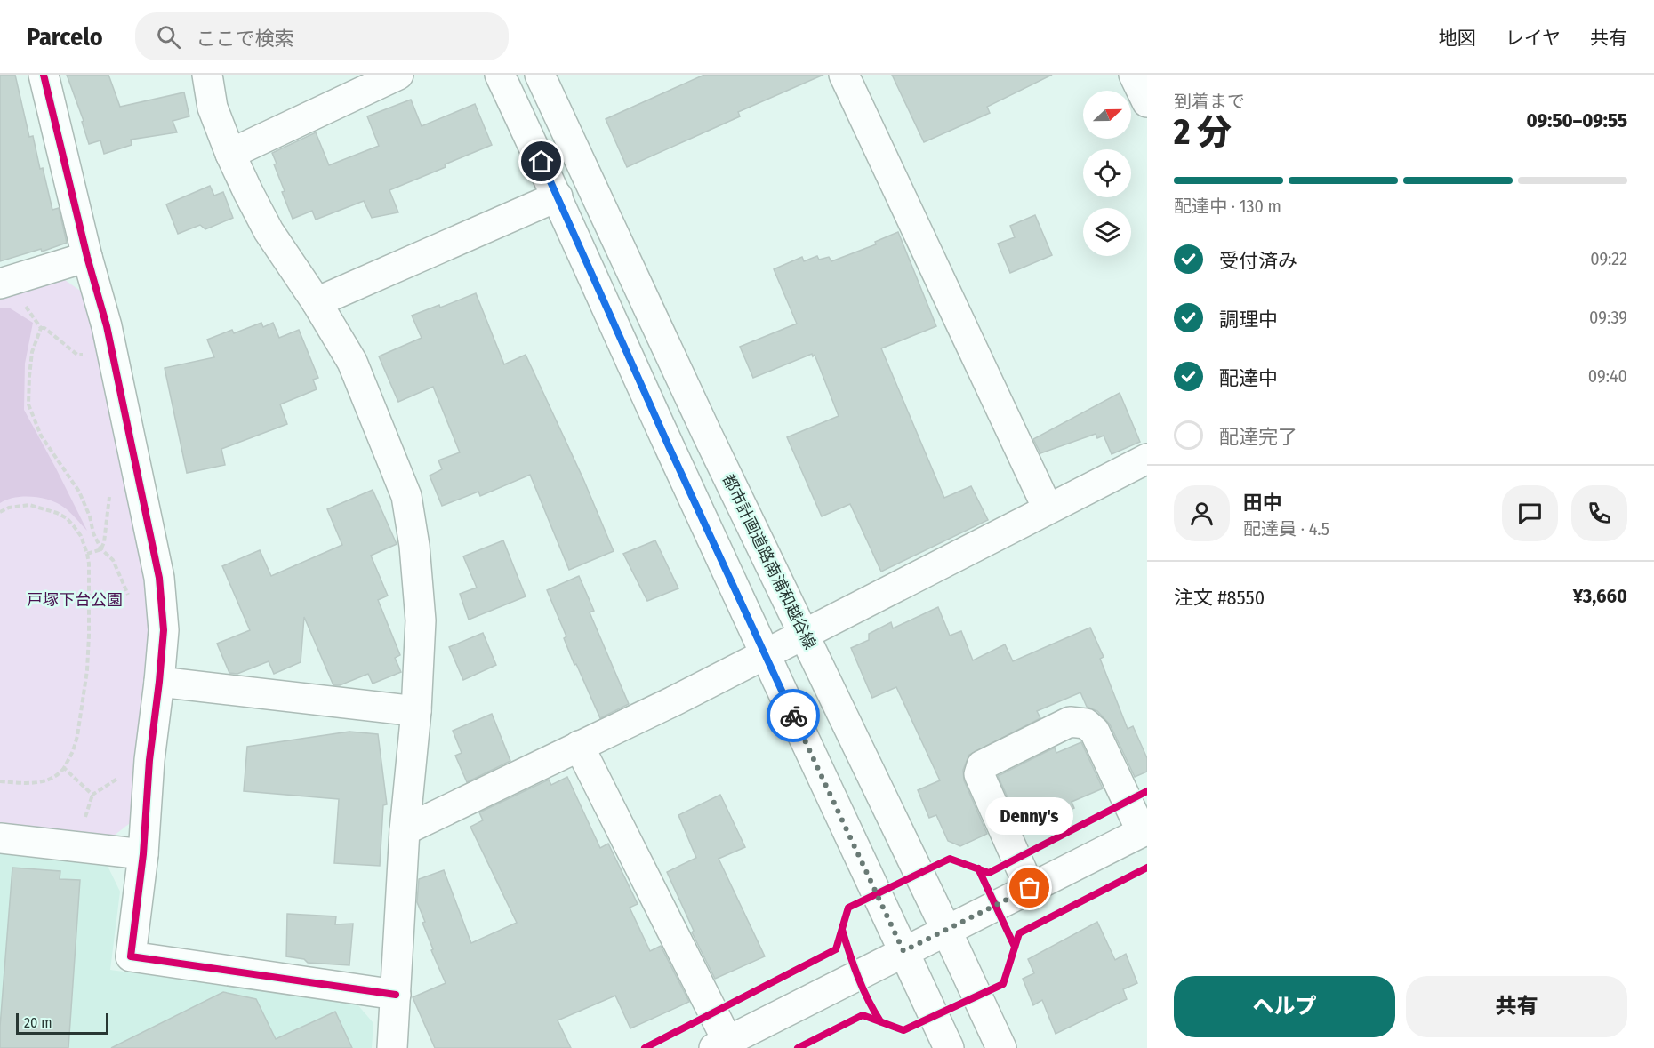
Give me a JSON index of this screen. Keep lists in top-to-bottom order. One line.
{"streets":{"street":["都市計画道路南浦和越谷線"]},"parks":["戸塚下台公園"],"places":["Denny's"],"scale_bar":"20 m","north":"right","page":{"header":"Parcelo","search":"ここで検索","nav":["地図","レイヤ","共有"],"heading":["2 分","到着まで","09:50–09:55"],"panel":["田中","配達員 · 4.5","注文 #8550","¥3,660"],"bar":"配達中 · 130 m","list":[["受付済み","09:22"],["調理中","09:39"],["配達中","09:40"],"配達完了"],"bubble":"Denny's","buttons":["ヘルプ","共有"],"scale":"20 m"}}
